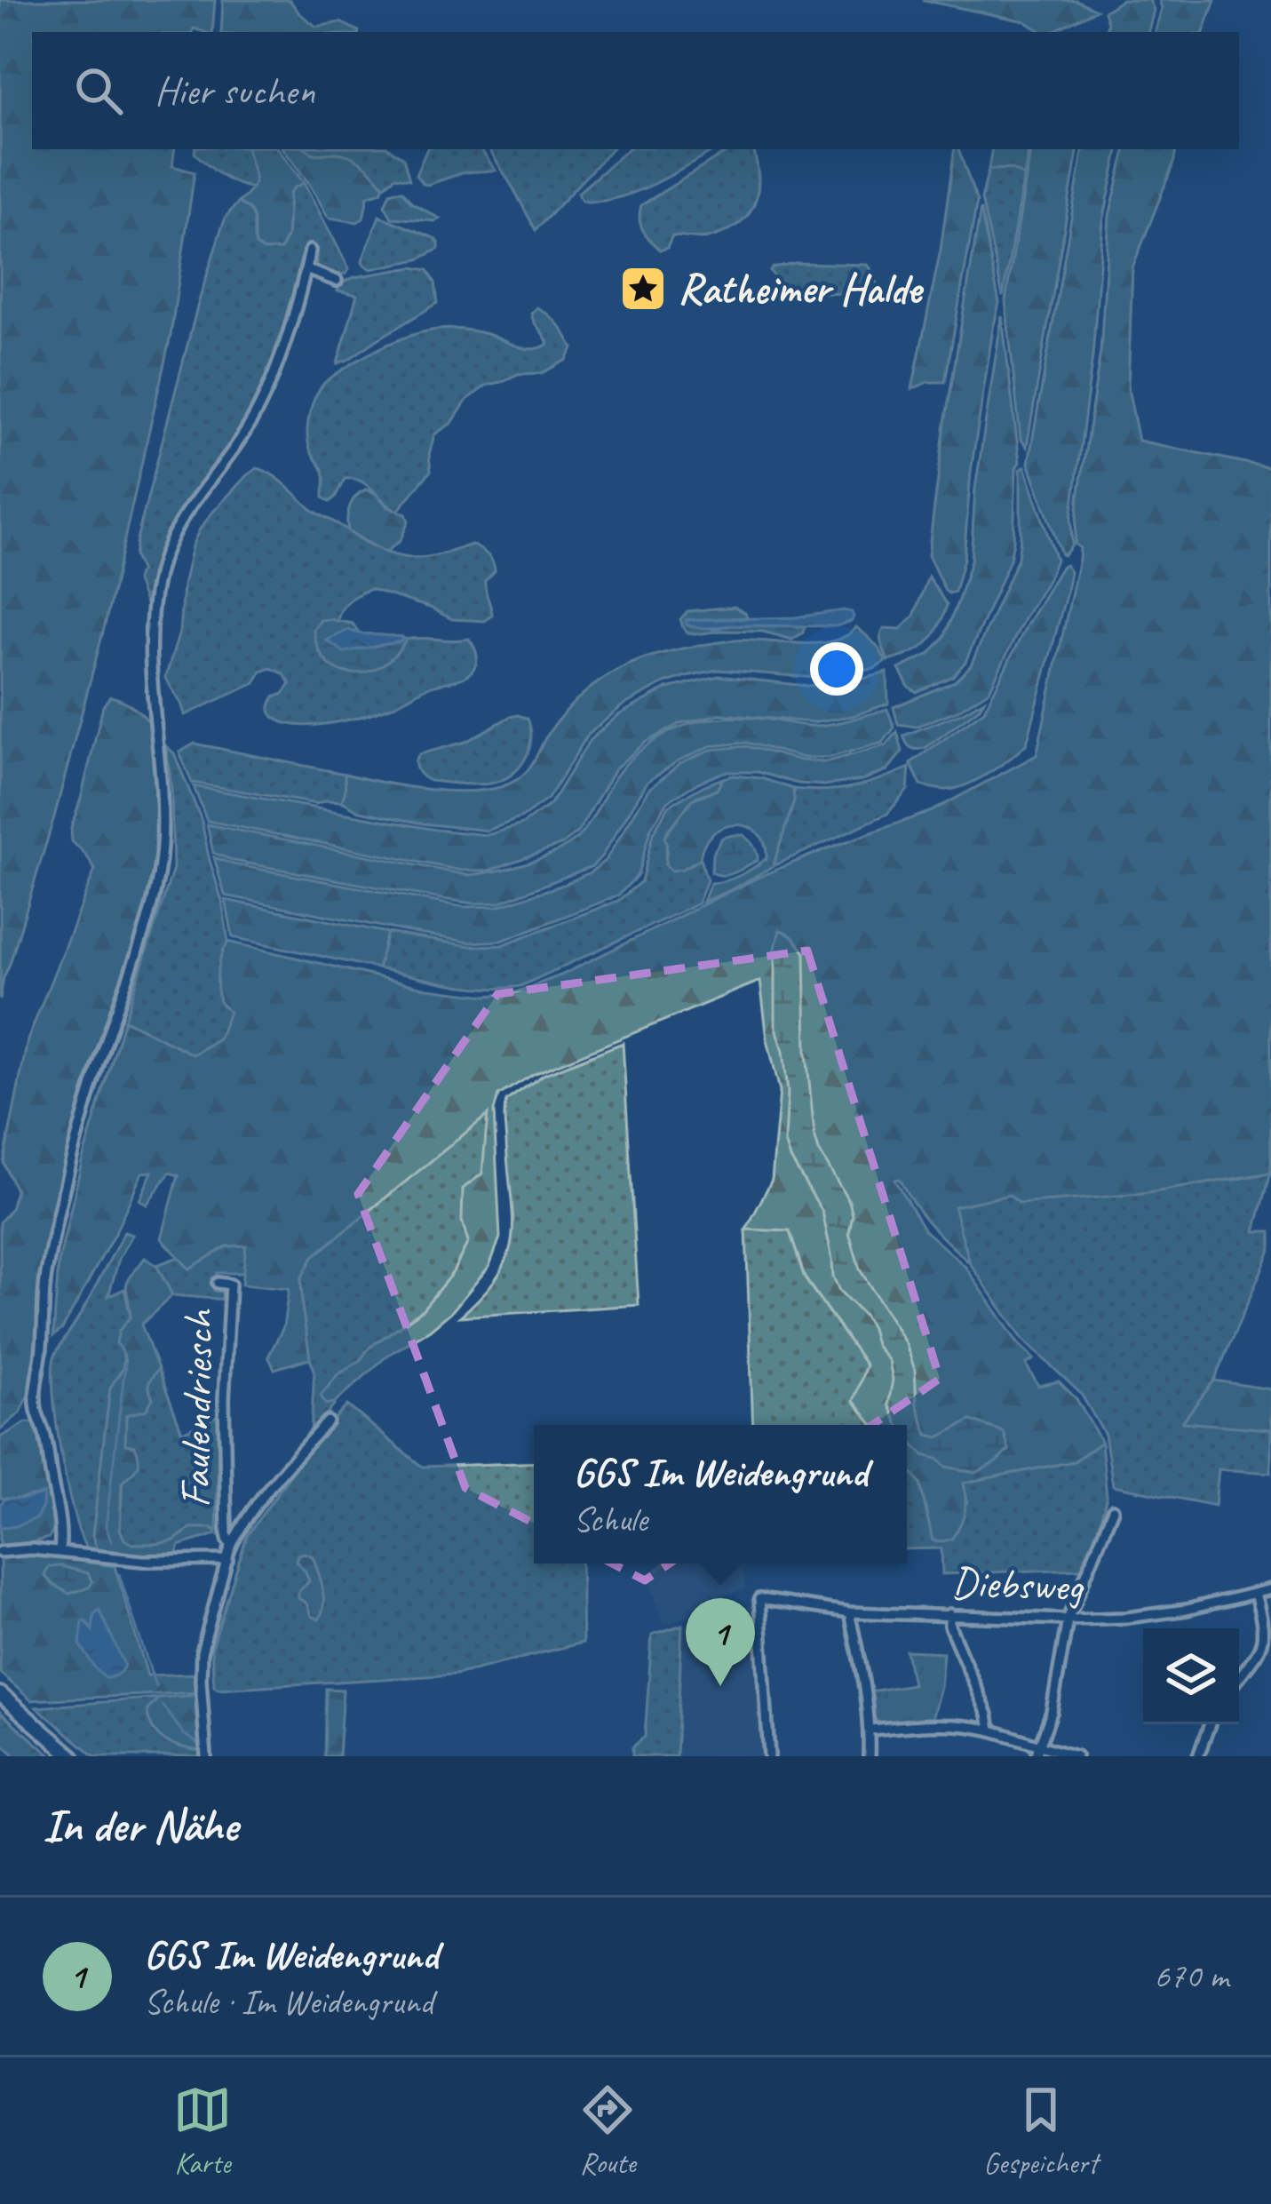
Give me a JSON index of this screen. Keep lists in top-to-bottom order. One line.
{"streets":{"street":["Faulendriesch","Diebsweg"]},"places":{"place":["Ratheimer Halde"]},"page":{"search":"Hier suchen","popup":["GGS Im Weidengrund","Schule"],"pins":"1","heading":"In der Nähe","list":[{"mark":"1","name":"GGS Im Weidengrund","note":"Schule · Im Weidengrund","value":"670 m"}],"nav":["Karte","Route","Gespeichert"]}}
